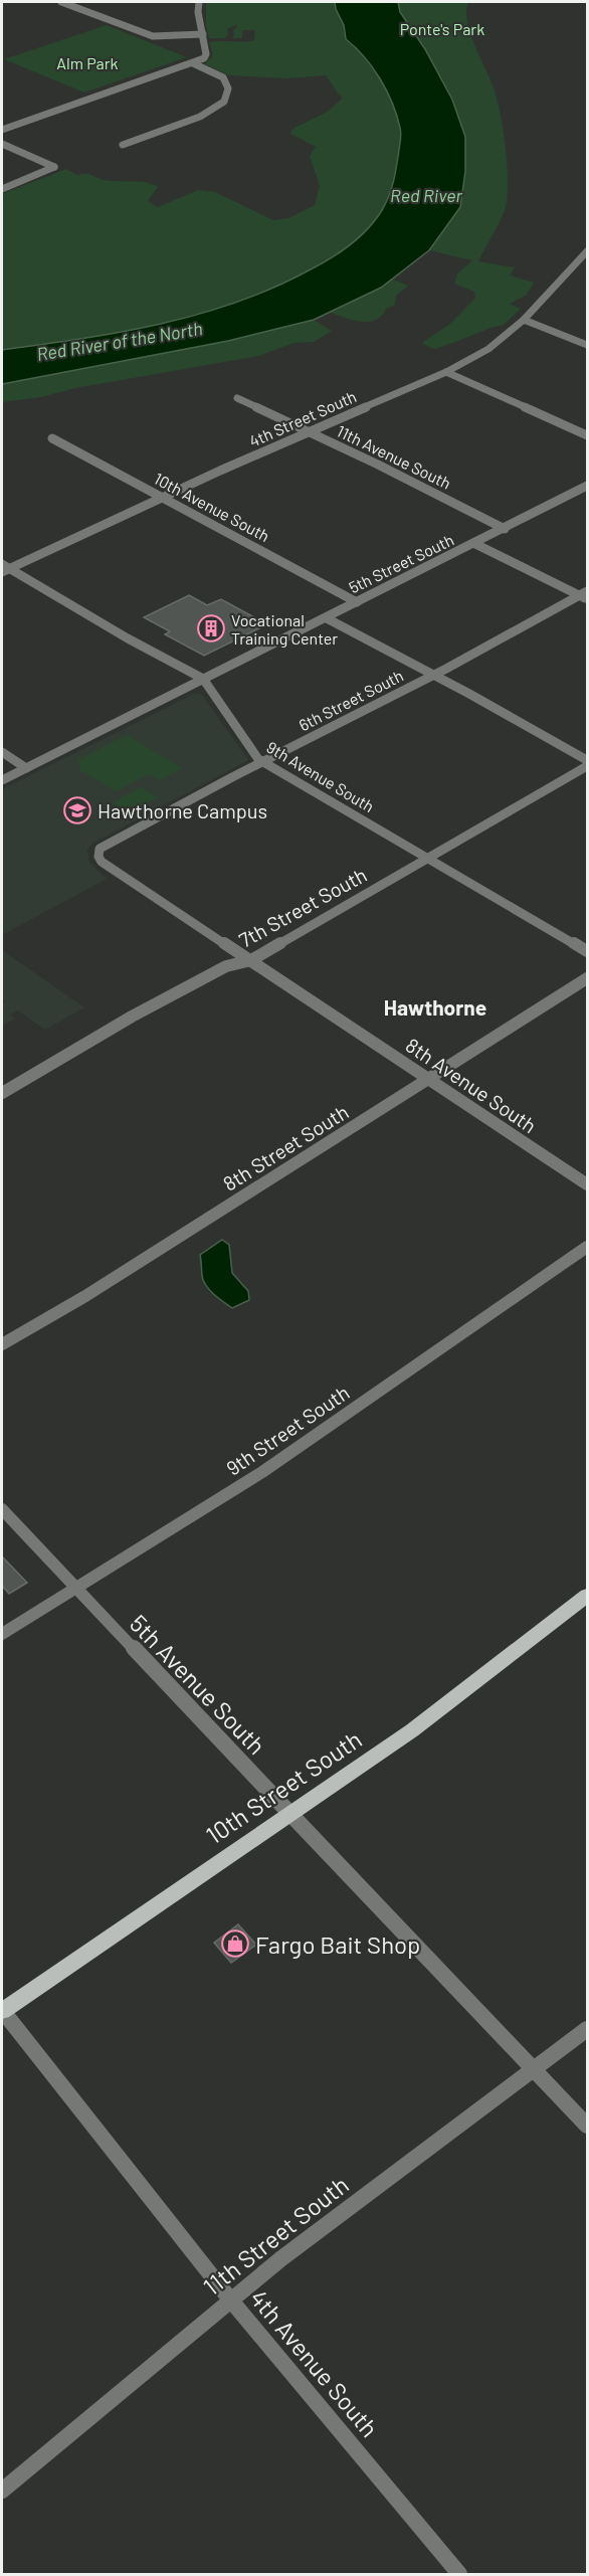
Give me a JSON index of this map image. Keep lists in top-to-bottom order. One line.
{"streets":{"main road":["10th Street South"],"street":["4th Street South","11th Avenue South","10th Avenue South","5th Street South","6th Street South","9th Avenue South","7th Street South","8th Avenue South","8th Street South","9th Street South","5th Avenue South","11th Street South","4th Avenue South"]},"crossings":[["4th Street South","11th Avenue South"],["4th Street South","10th Avenue South"],["4th Street South","9th Avenue South"],["11th Avenue South","5th Street South"],["10th Avenue South","5th Street South"],["5th Street South","9th Avenue South"],["6th Street South","9th Avenue South"],["6th Street South","8th Avenue South"],["9th Avenue South","7th Street South"],["7th Street South","8th Avenue South"],["8th Avenue South","8th Street South"],["9th Street South","5th Avenue South"],["5th Avenue South","10th Street South"],["5th Avenue South","11th Street South"],["10th Street South","4th Avenue South"],["11th Street South","4th Avenue South"]],"districts":["Hawthorne"],"water":["Red River","Red River of the North"],"parks":["Ponte's Park","Alm Park"],"places":{"building":["Vocational Training Center"],"school or university":["Hawthorne Campus"],"shop":["Fargo Bait Shop"]}}
